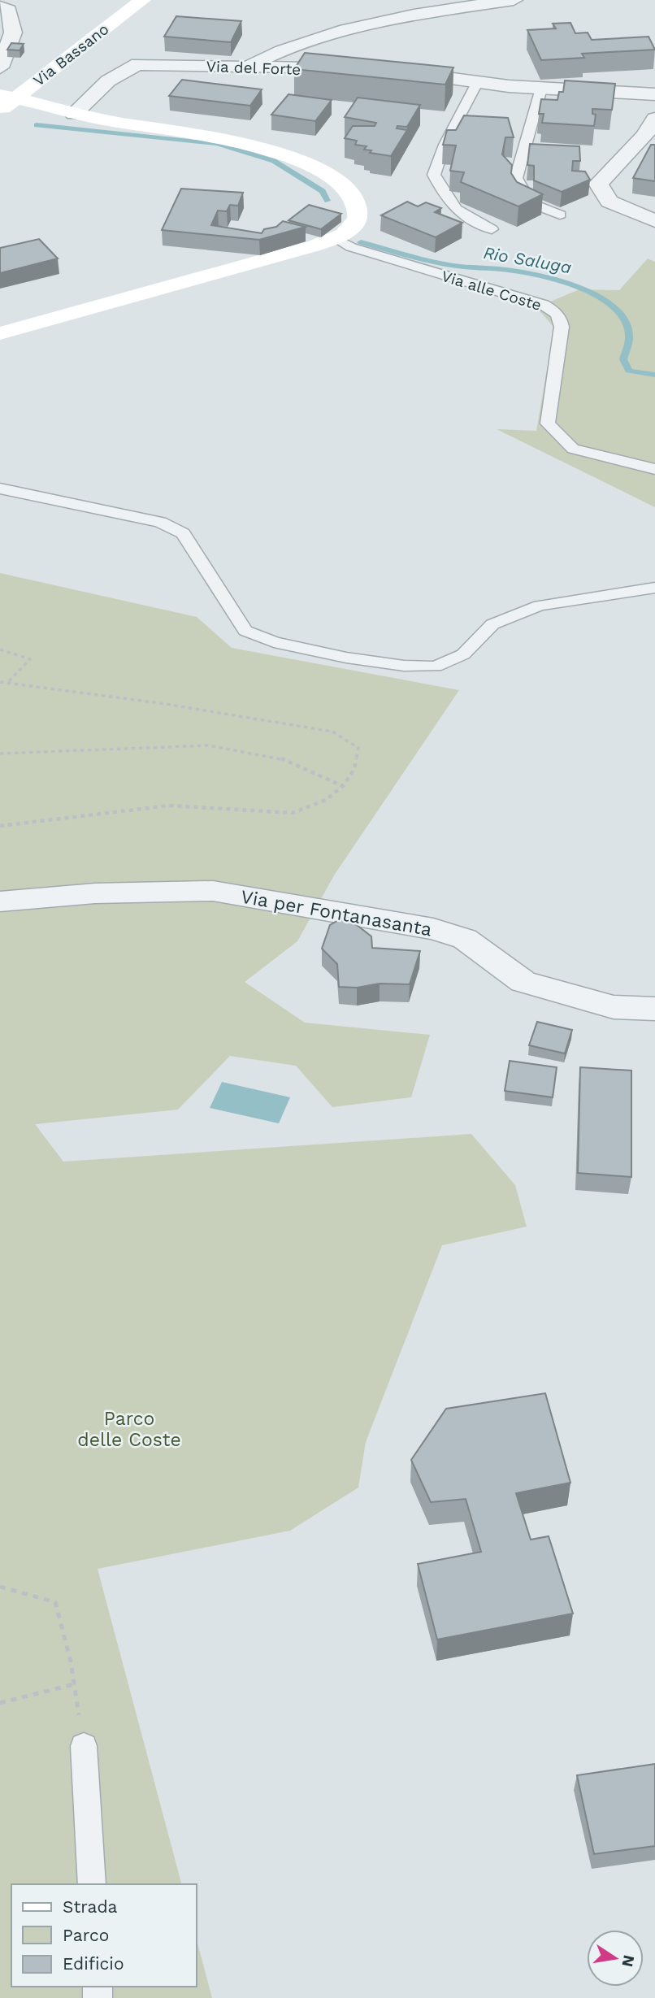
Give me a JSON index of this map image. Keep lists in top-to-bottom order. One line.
{"streets":{"street":["Via Bassano","Via del Forte","Via per Fontanasanta"],"lane":["Via alle Coste"]},"water":["Rio Saluga"],"parks":["Parco delle Coste"],"legend":["Strada","Parco","Edificio"],"north":"right"}
